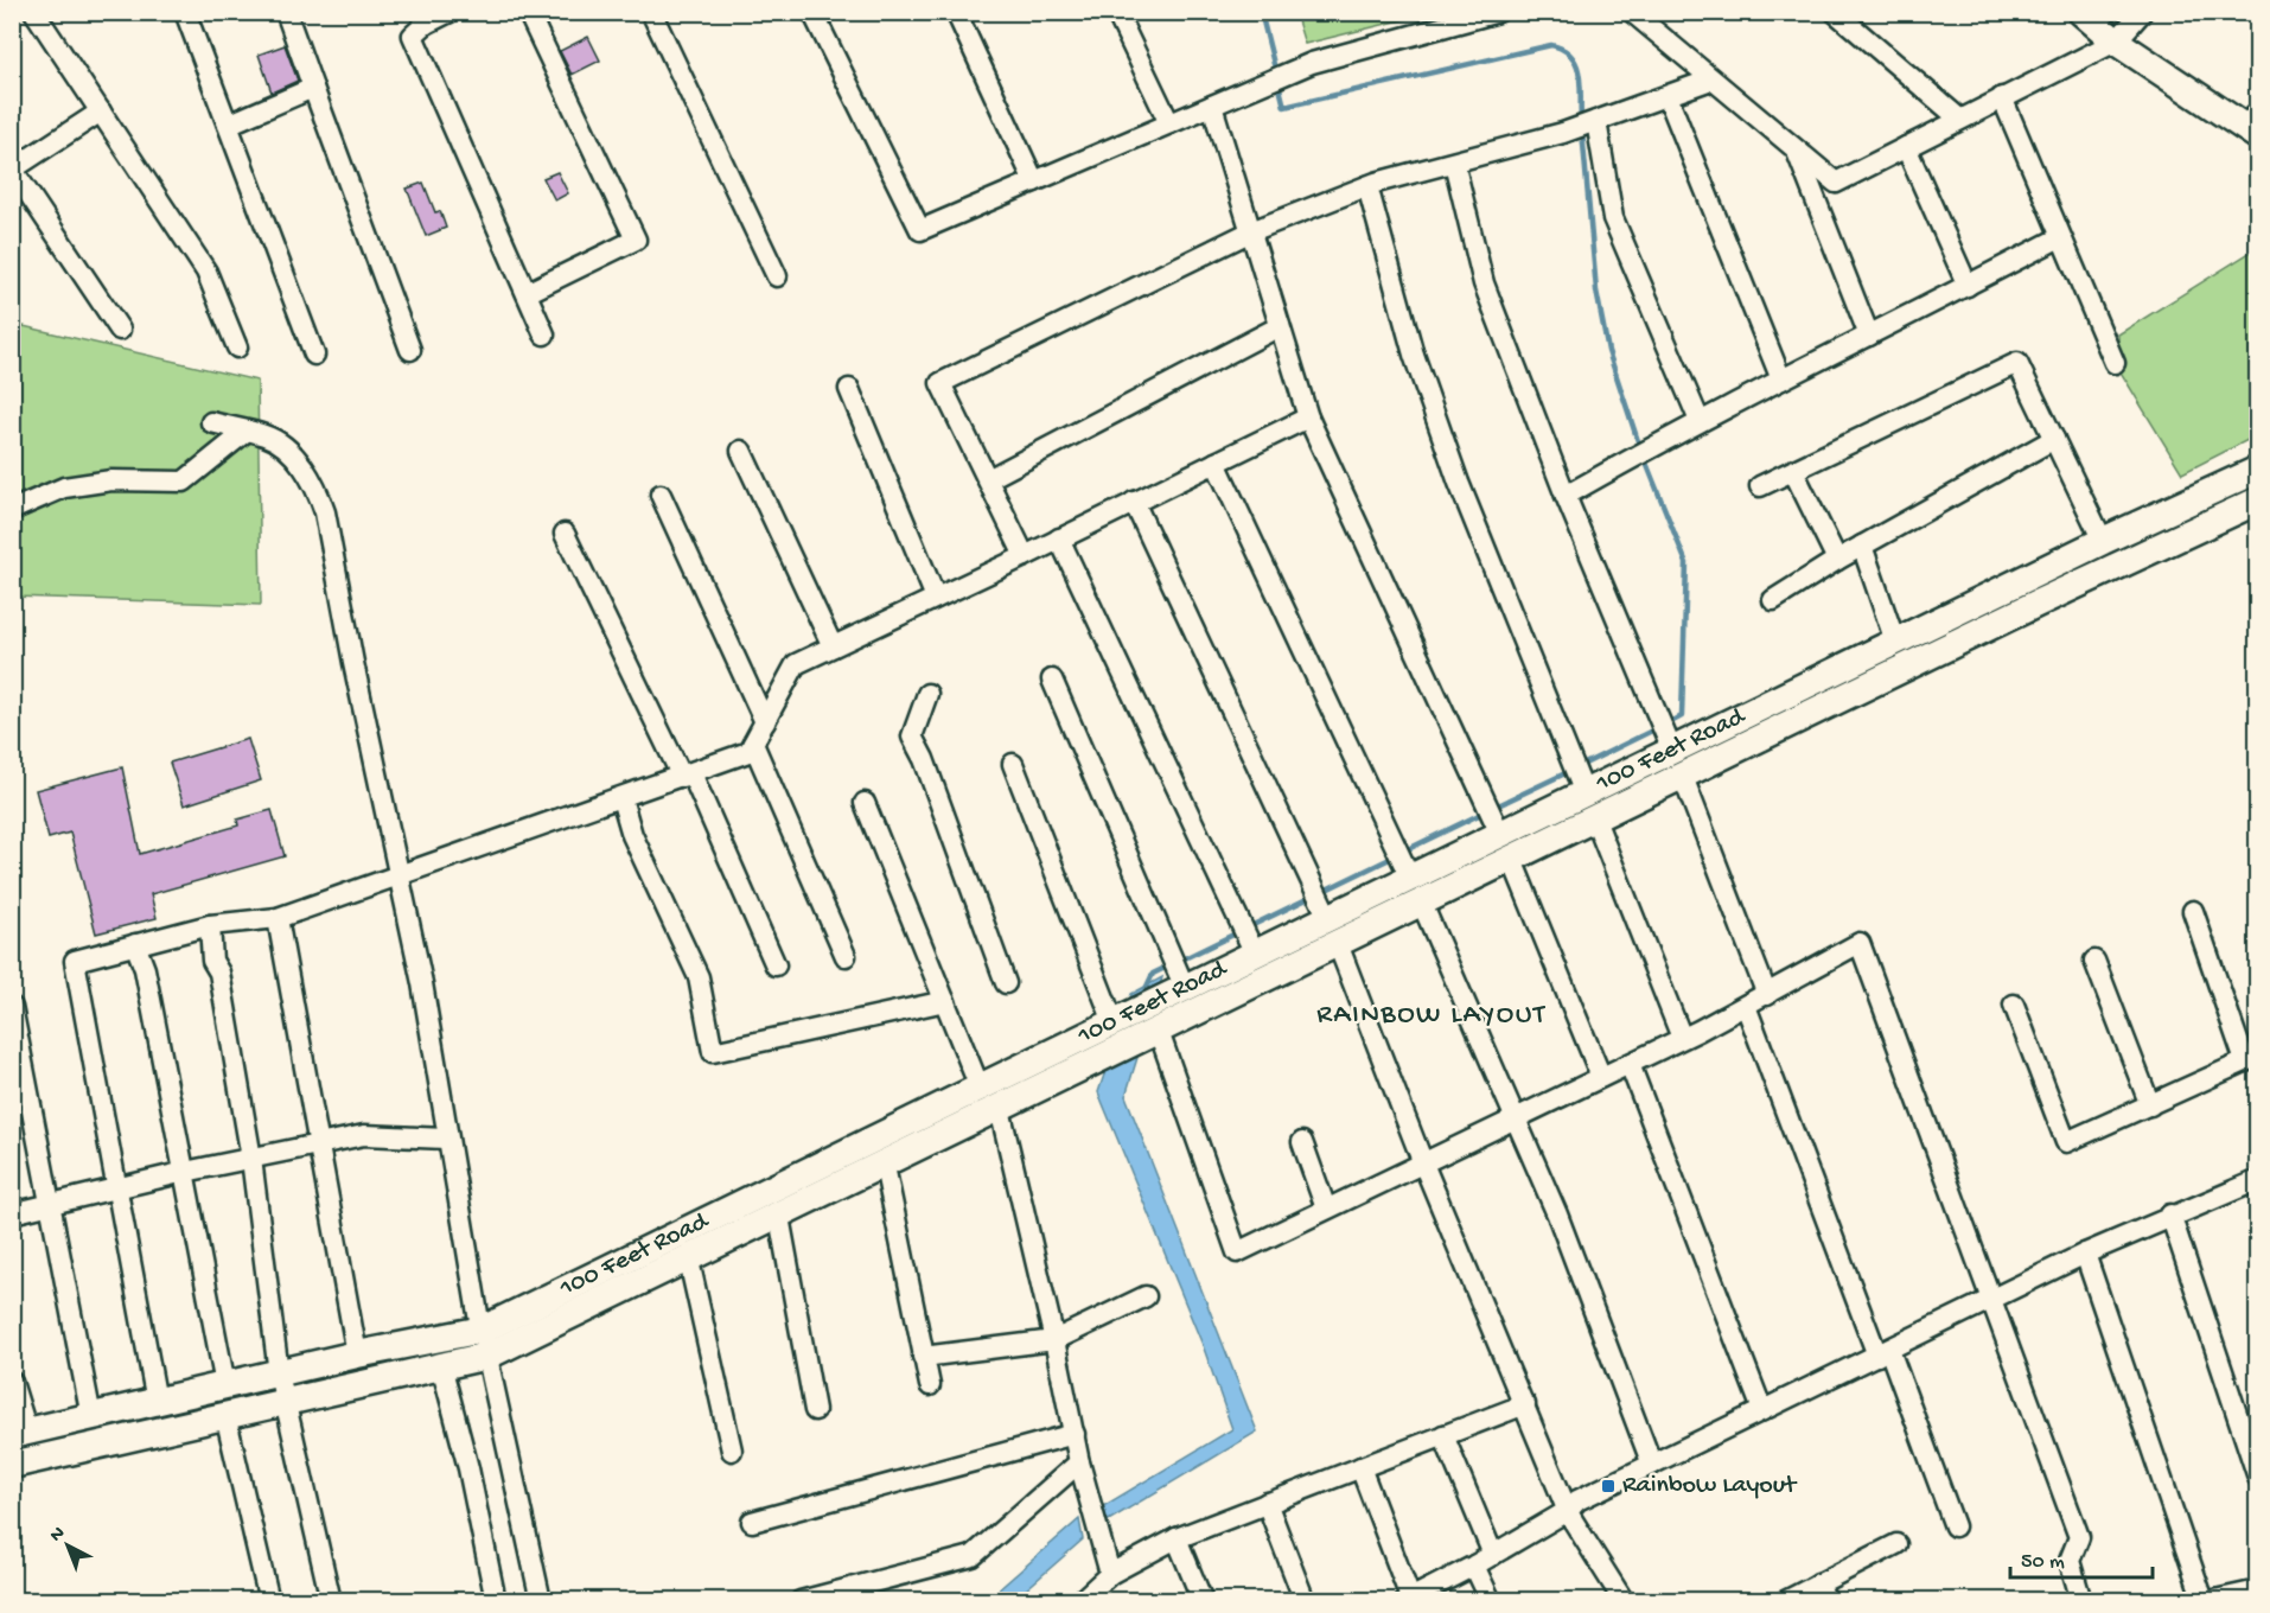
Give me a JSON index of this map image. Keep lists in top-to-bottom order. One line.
{"streets":{"main road":["100 Feet Road"]},"districts":["RAINBOW LAYOUT"],"places":{"transit":["Rainbow Layout"]},"scale_bar":"50 m","north":"top left"}
